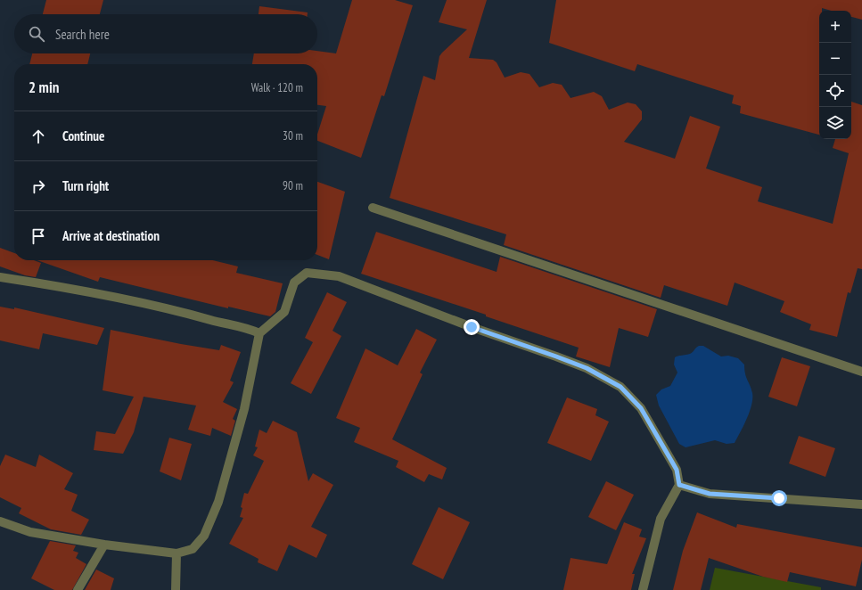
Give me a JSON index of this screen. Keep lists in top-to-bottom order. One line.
{"page":{"map_buttons":["+","−"],"search":"Search here","heading":["2 min","Walk · 120 m"],"list":[["Continue","30 m"],["Turn right","90 m"],"Arrive at destination"]}}
